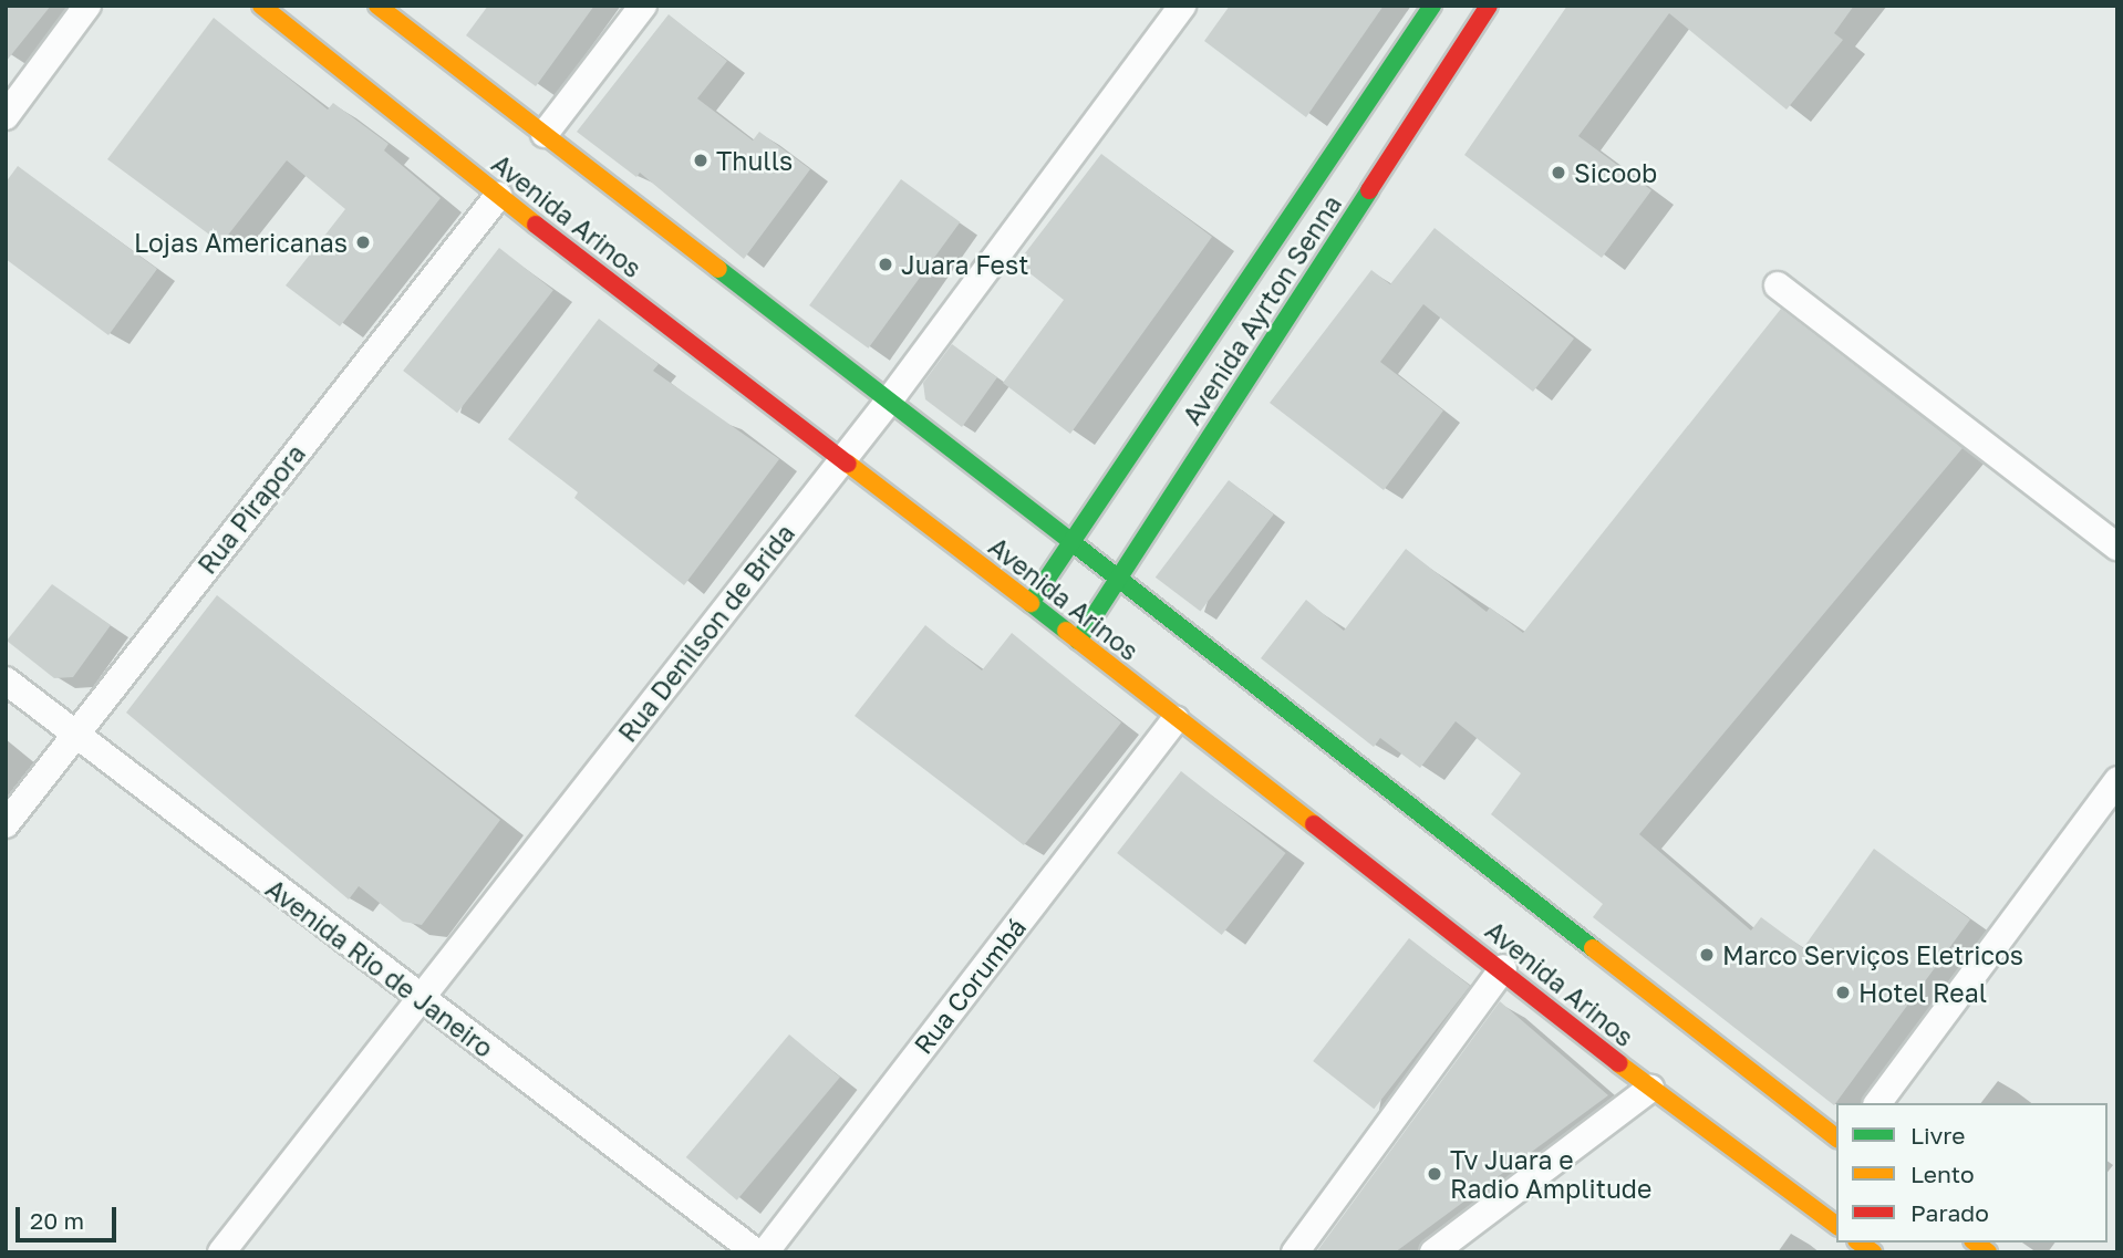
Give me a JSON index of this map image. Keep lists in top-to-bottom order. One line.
{"streets":{"main road":["Avenida Arinos","Avenida Ayrton Senna"],"street":["Rua Pirapora","Rua Denilson de Brida","Avenida Rio de Janeiro","Rua Corumbá"]},"crossings":[["Avenida Arinos","Avenida Ayrton Senna"],["Avenida Arinos","Rua Pirapora"],["Avenida Arinos","Rua Denilson de Brida"],["Avenida Arinos","Rua Corumbá"],["Rua Pirapora","Avenida Rio de Janeiro"],["Rua Denilson de Brida","Avenida Rio de Janeiro"]],"places":["Thulls","Sicoob","Lojas Americanas","Juara Fest","Marco Serviços Eletricos","Hotel Real","Tv Juara e Radio Amplitude"],"legend":["Livre","Lento","Parado"],"scale_bar":"20 m"}
